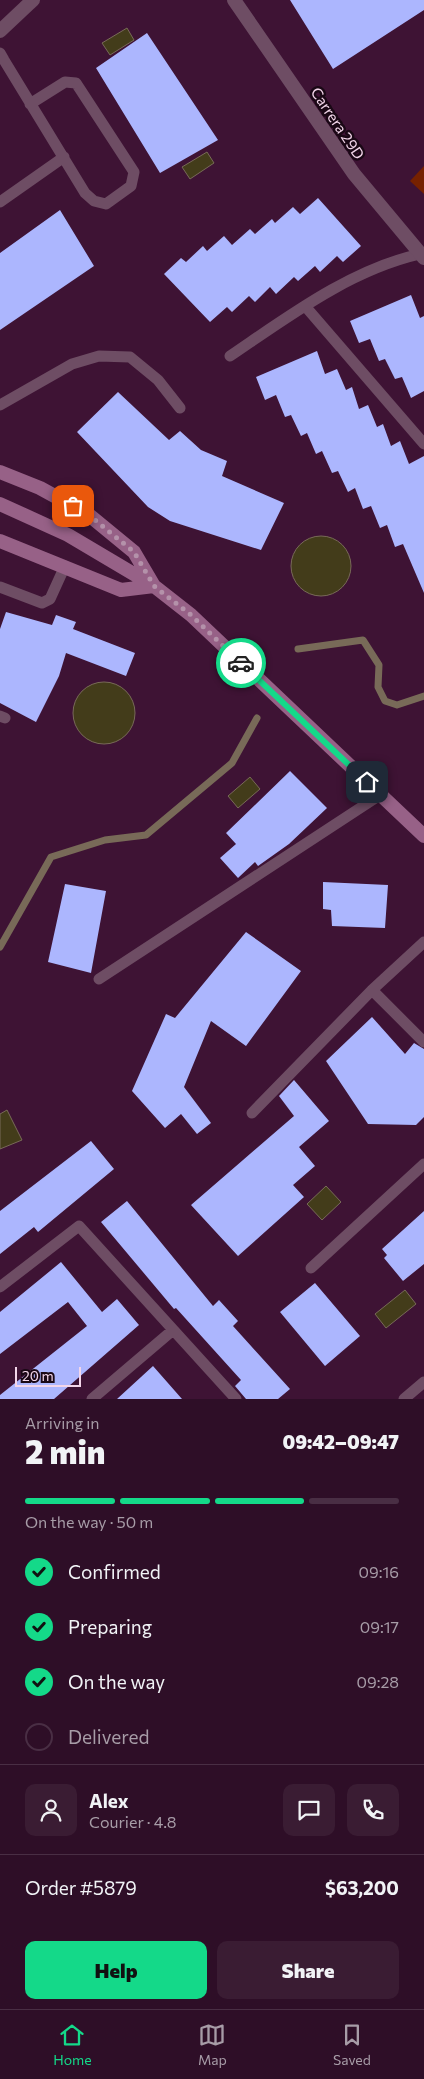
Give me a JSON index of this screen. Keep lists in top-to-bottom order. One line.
{"streets":{"street":["Carrera 29D"]},"scale_bar":"20 m","page":{"scale":"20 m","heading":["2 min","Arriving in","09:42–09:47"],"panel":["Alex","Courier · 4.8","Order #5879","$63,200"],"bar":"On the way · 50 m","list":[["Confirmed","09:16"],["Preparing","09:17"],["On the way","09:28"],"Delivered"],"buttons":["Help","Share"],"tabs":["Home","Map","Saved"]}}
